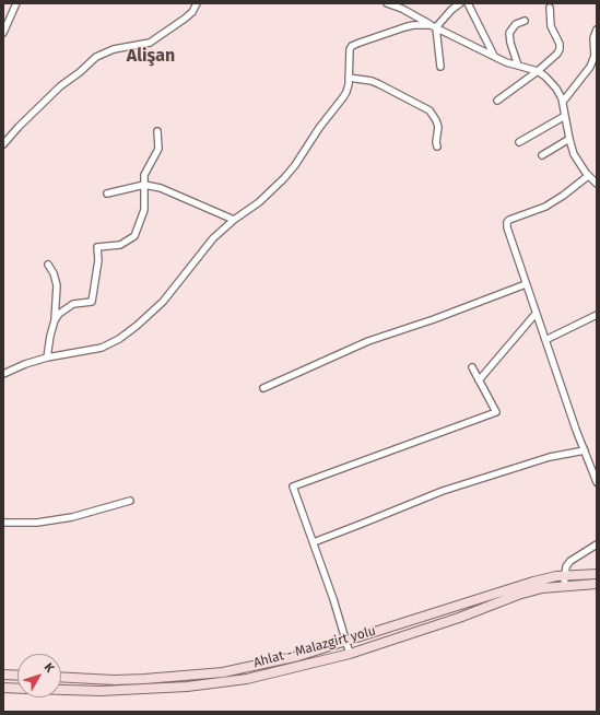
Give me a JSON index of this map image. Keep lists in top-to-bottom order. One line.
{"streets":{"main road":["Ahlat - Malazgirt yolu"]},"districts":["Alişan"],"north":"top right"}
